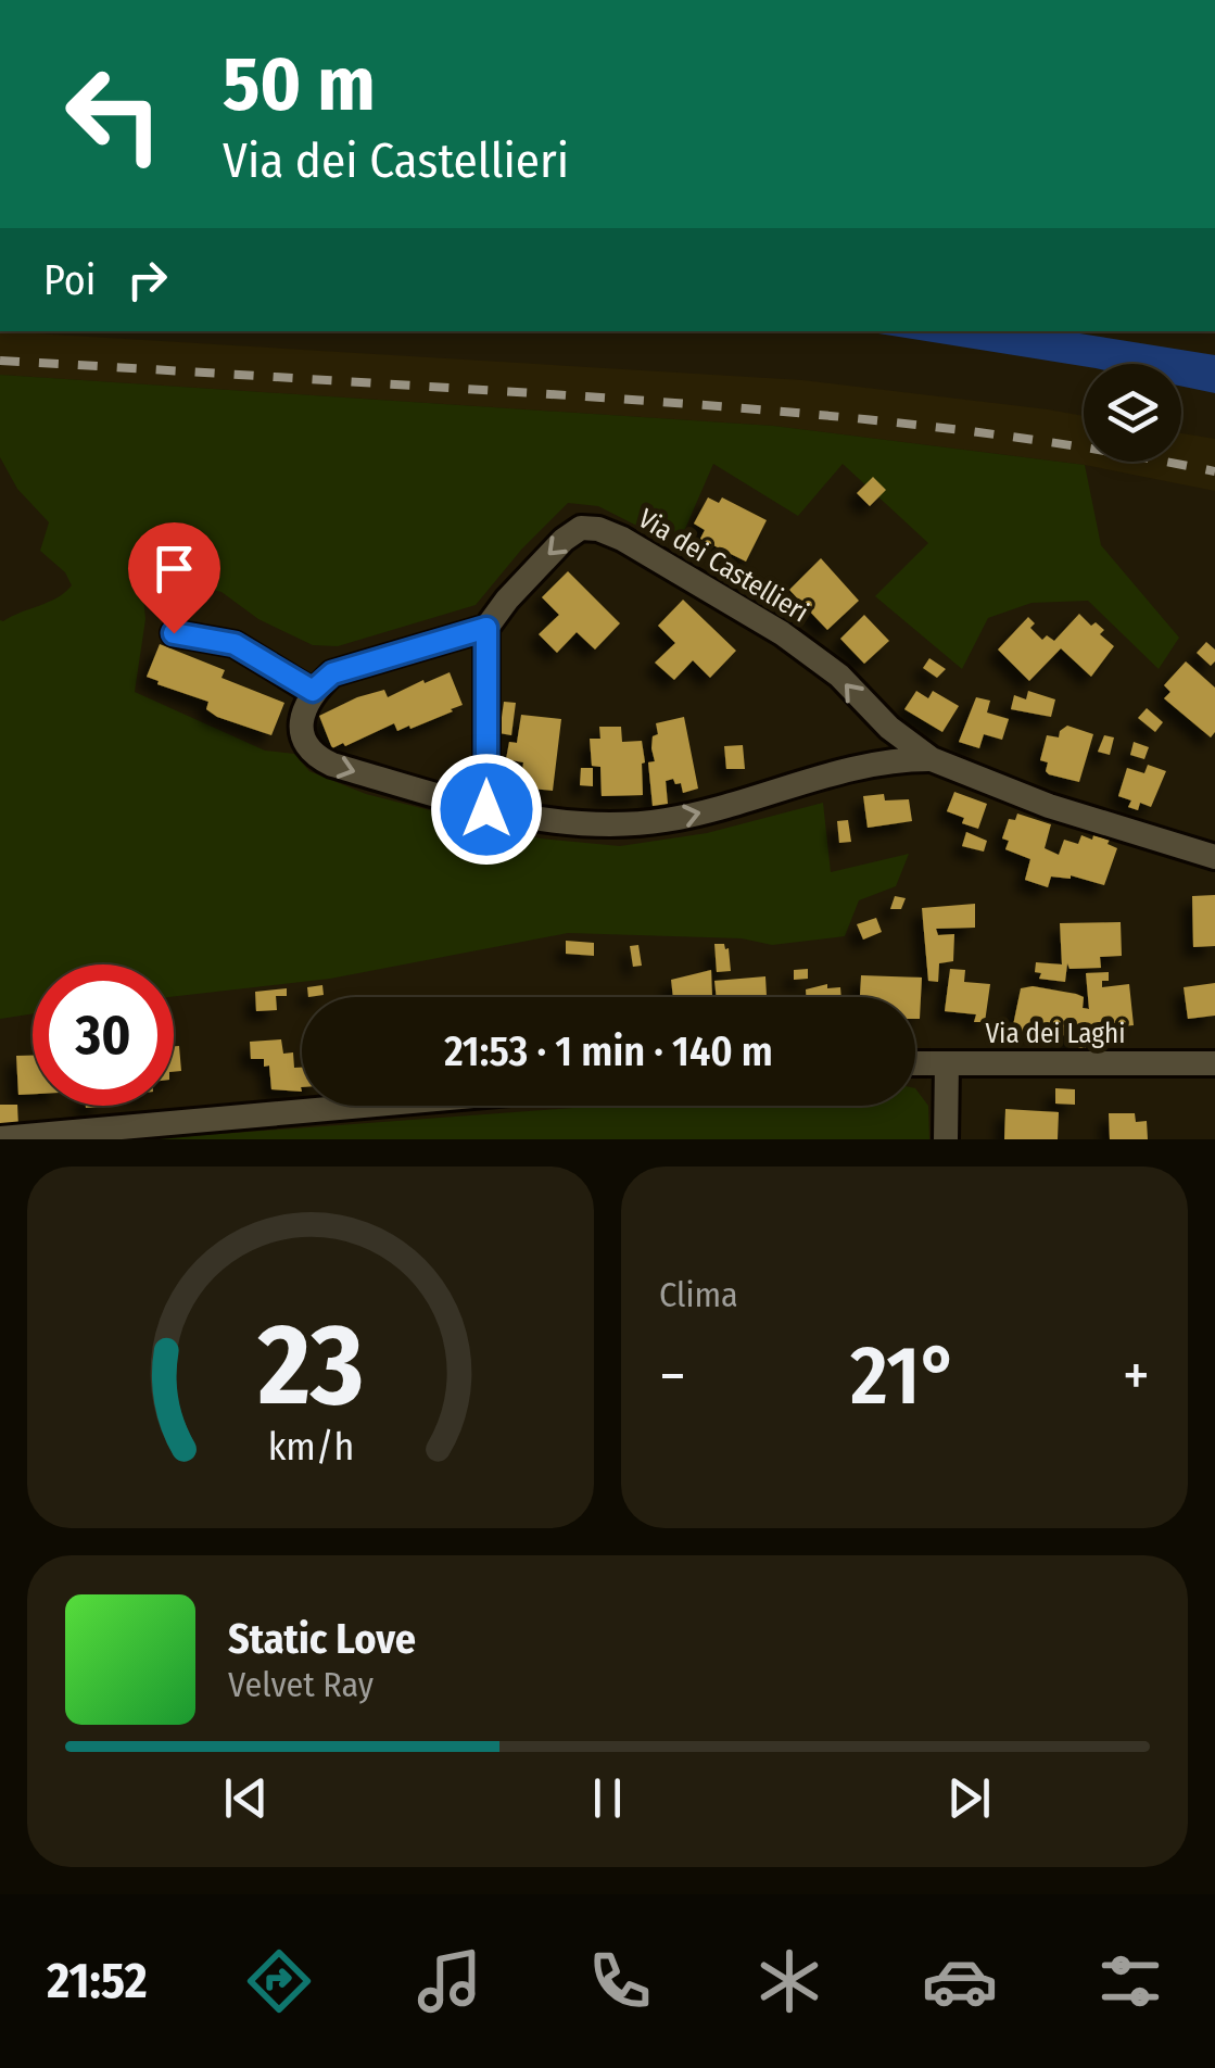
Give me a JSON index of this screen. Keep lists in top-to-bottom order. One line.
{"streets":{"street":["Via dei Castellieri","Via dei Laghi"]},"page":{"turn":["50 m","Via dei Castellieri"],"then":"Poi","limit":"30","trip":"21:53 · 1 min · 140 m","tile":"Clima","heat":["−","21°","+"],"song":["Static Love","Velvet Ray"],"tabs":"21:52","gauge":["23","km/h"]}}
